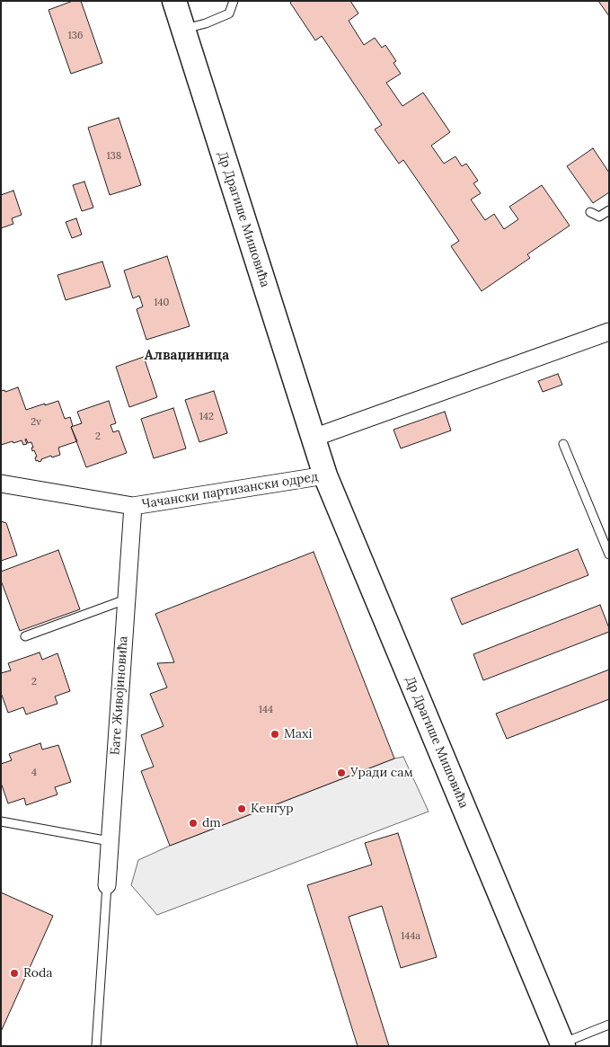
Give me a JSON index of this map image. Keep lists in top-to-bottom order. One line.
{"streets":{"main road":["Др Драгише Мишовића"],"street":["Чачански партизански одред","Бате Живојиновића"]},"crossings":[["Др Драгише Мишовића","Чачански партизански одред"],["Чачански партизански одред","Бате Живојиновића"]],"districts":["Алваџиница"],"places":["Maxi","Уради сам","Кенгур","dm","Roda"],"house_numbers":["136","138","140","142","2v","2","2","144","4","144a"]}
